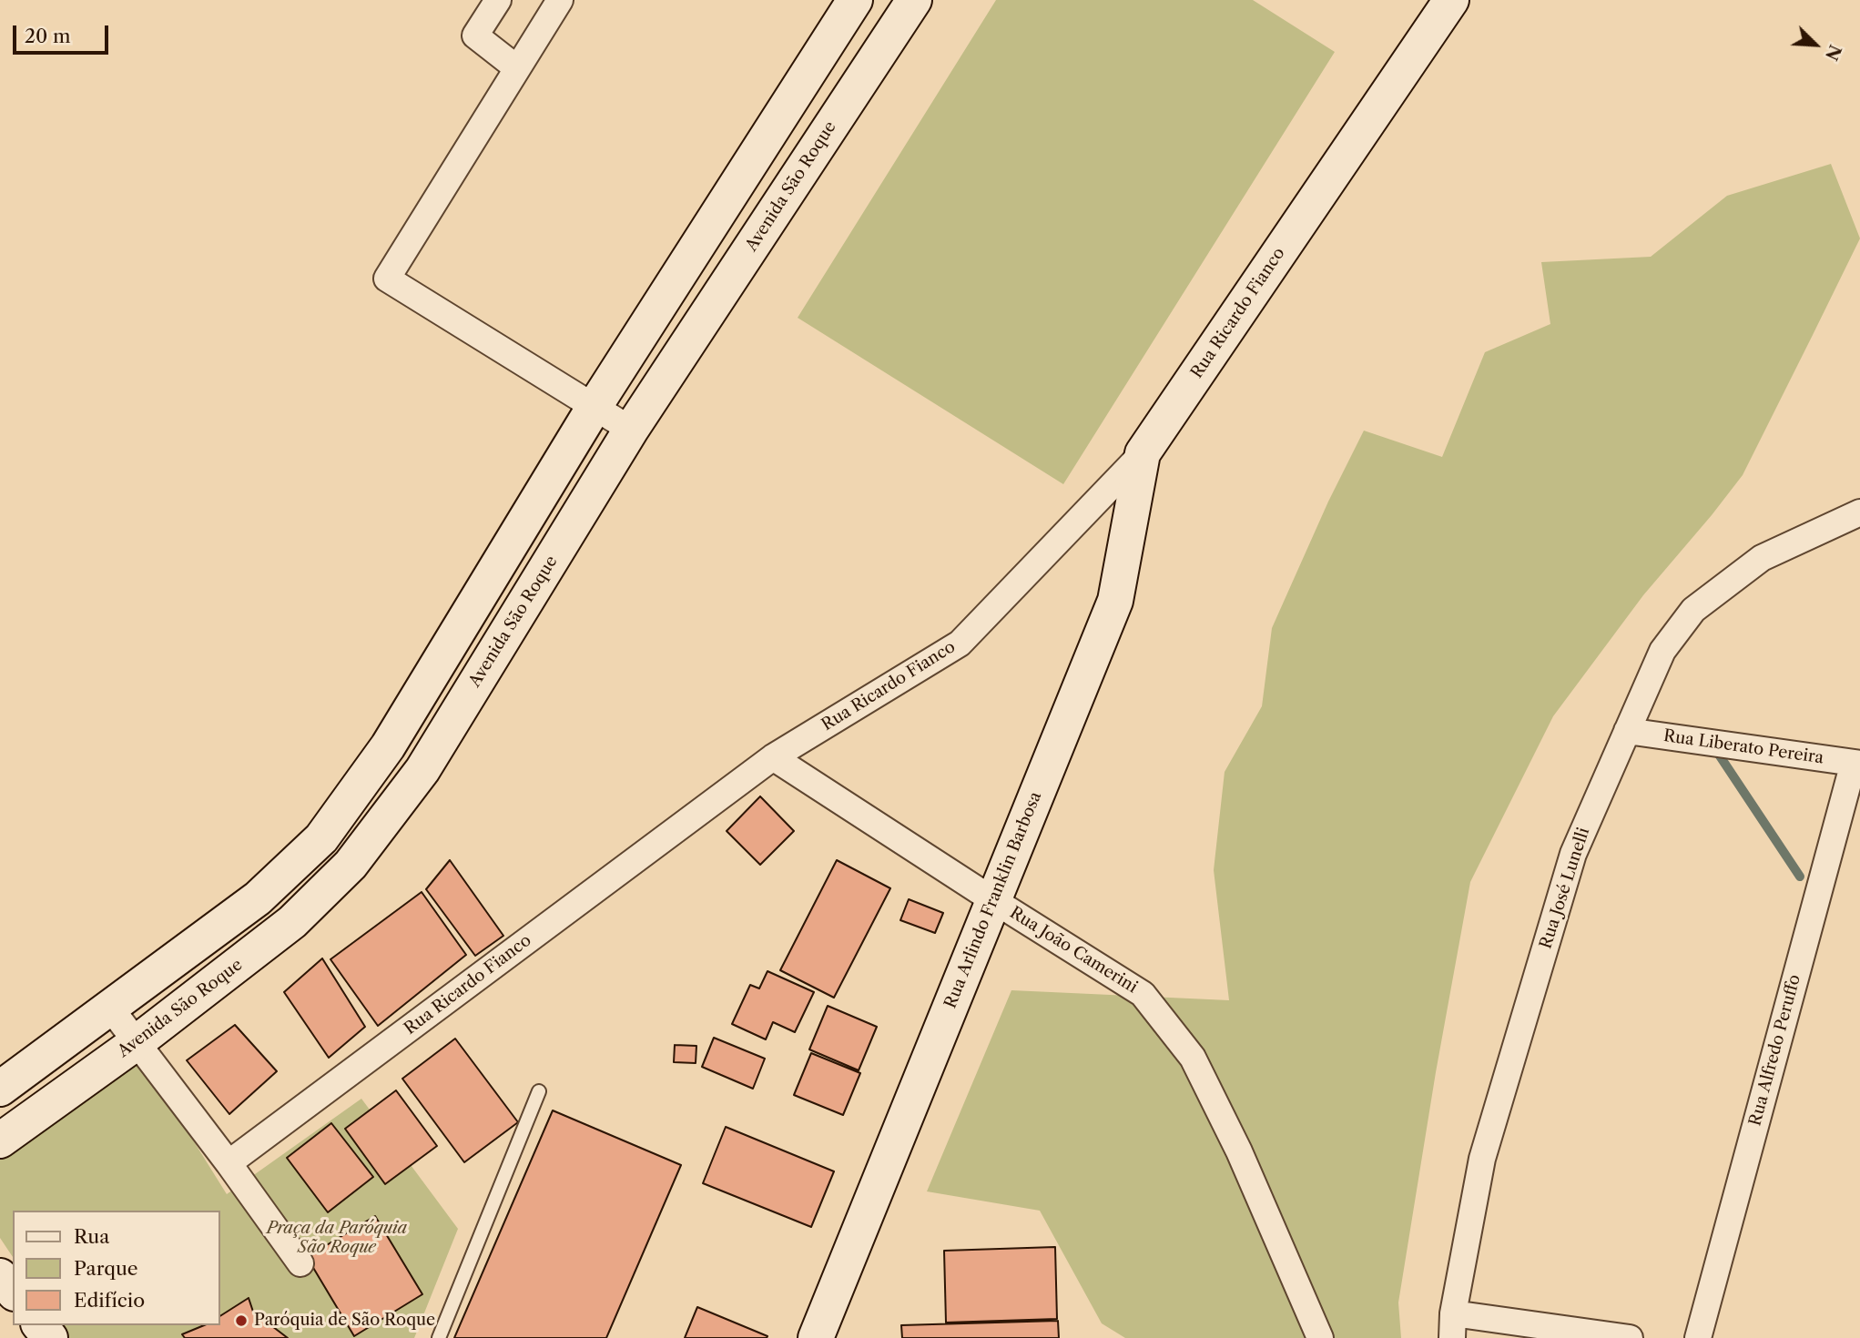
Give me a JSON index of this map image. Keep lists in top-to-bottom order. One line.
{"streets":{"main road":["Avenida São Roque","Rua Ricardo Fianco","Rua Arlindo Franklin Barbosa"],"street":["Rua Liberato Pereira","Rua José Lunelli","Rua João Camerini","Rua Alfredo Peruffo"]},"crossings":[["Rua Ricardo Fianco","Rua Arlindo Franklin Barbosa"],["Rua Ricardo Fianco","Rua João Camerini"],["Rua Liberato Pereira","Rua José Lunelli"],["Rua Liberato Pereira","Rua Alfredo Peruffo"],["Rua Arlindo Franklin Barbosa","Rua João Camerini"]],"parks":["Praça da Paróquia São Roque"],"places":["Paróquia de São Roque"],"legend":["Rua","Parque","Edifício"],"scale_bar":"20 m","north":"bottom right"}
